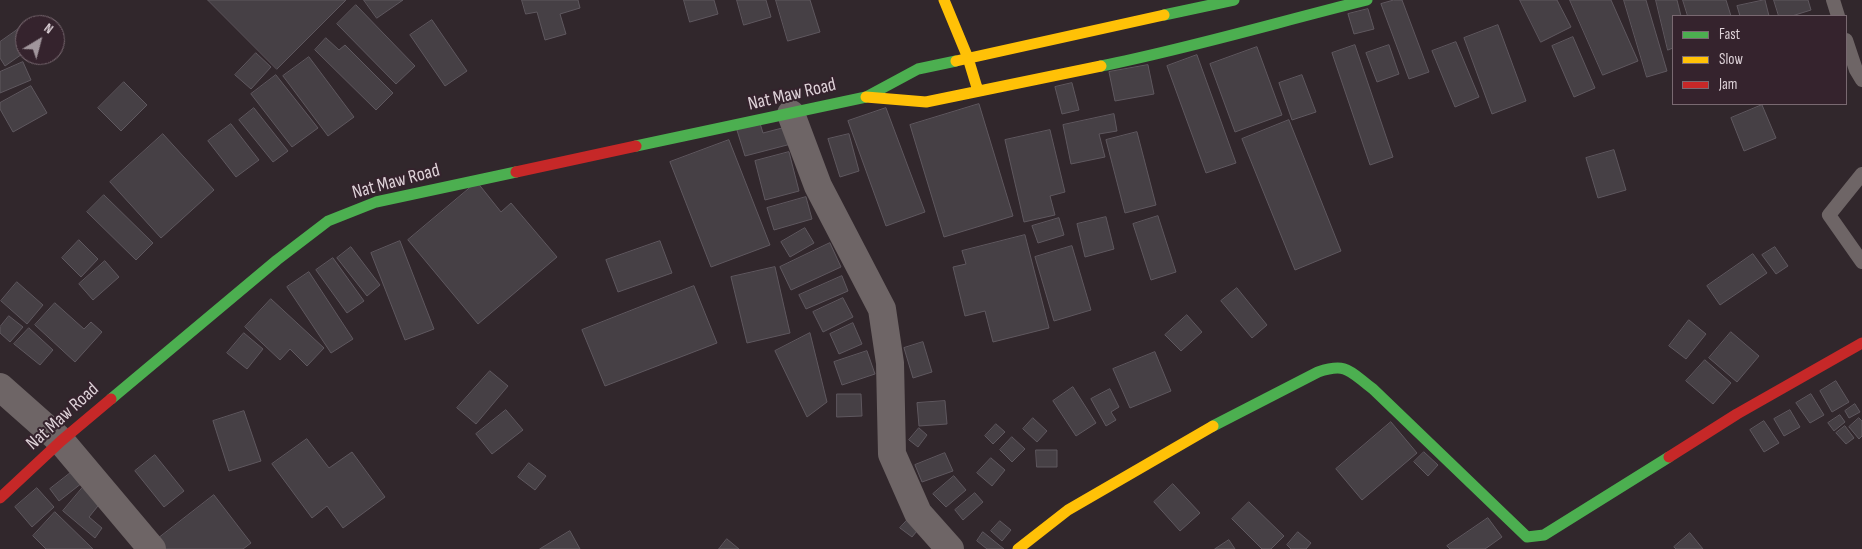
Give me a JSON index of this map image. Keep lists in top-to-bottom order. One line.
{"streets":{"main road":["Nat Maw Road"]},"legend":["Fast","Slow","Jam"],"north":"top right"}
